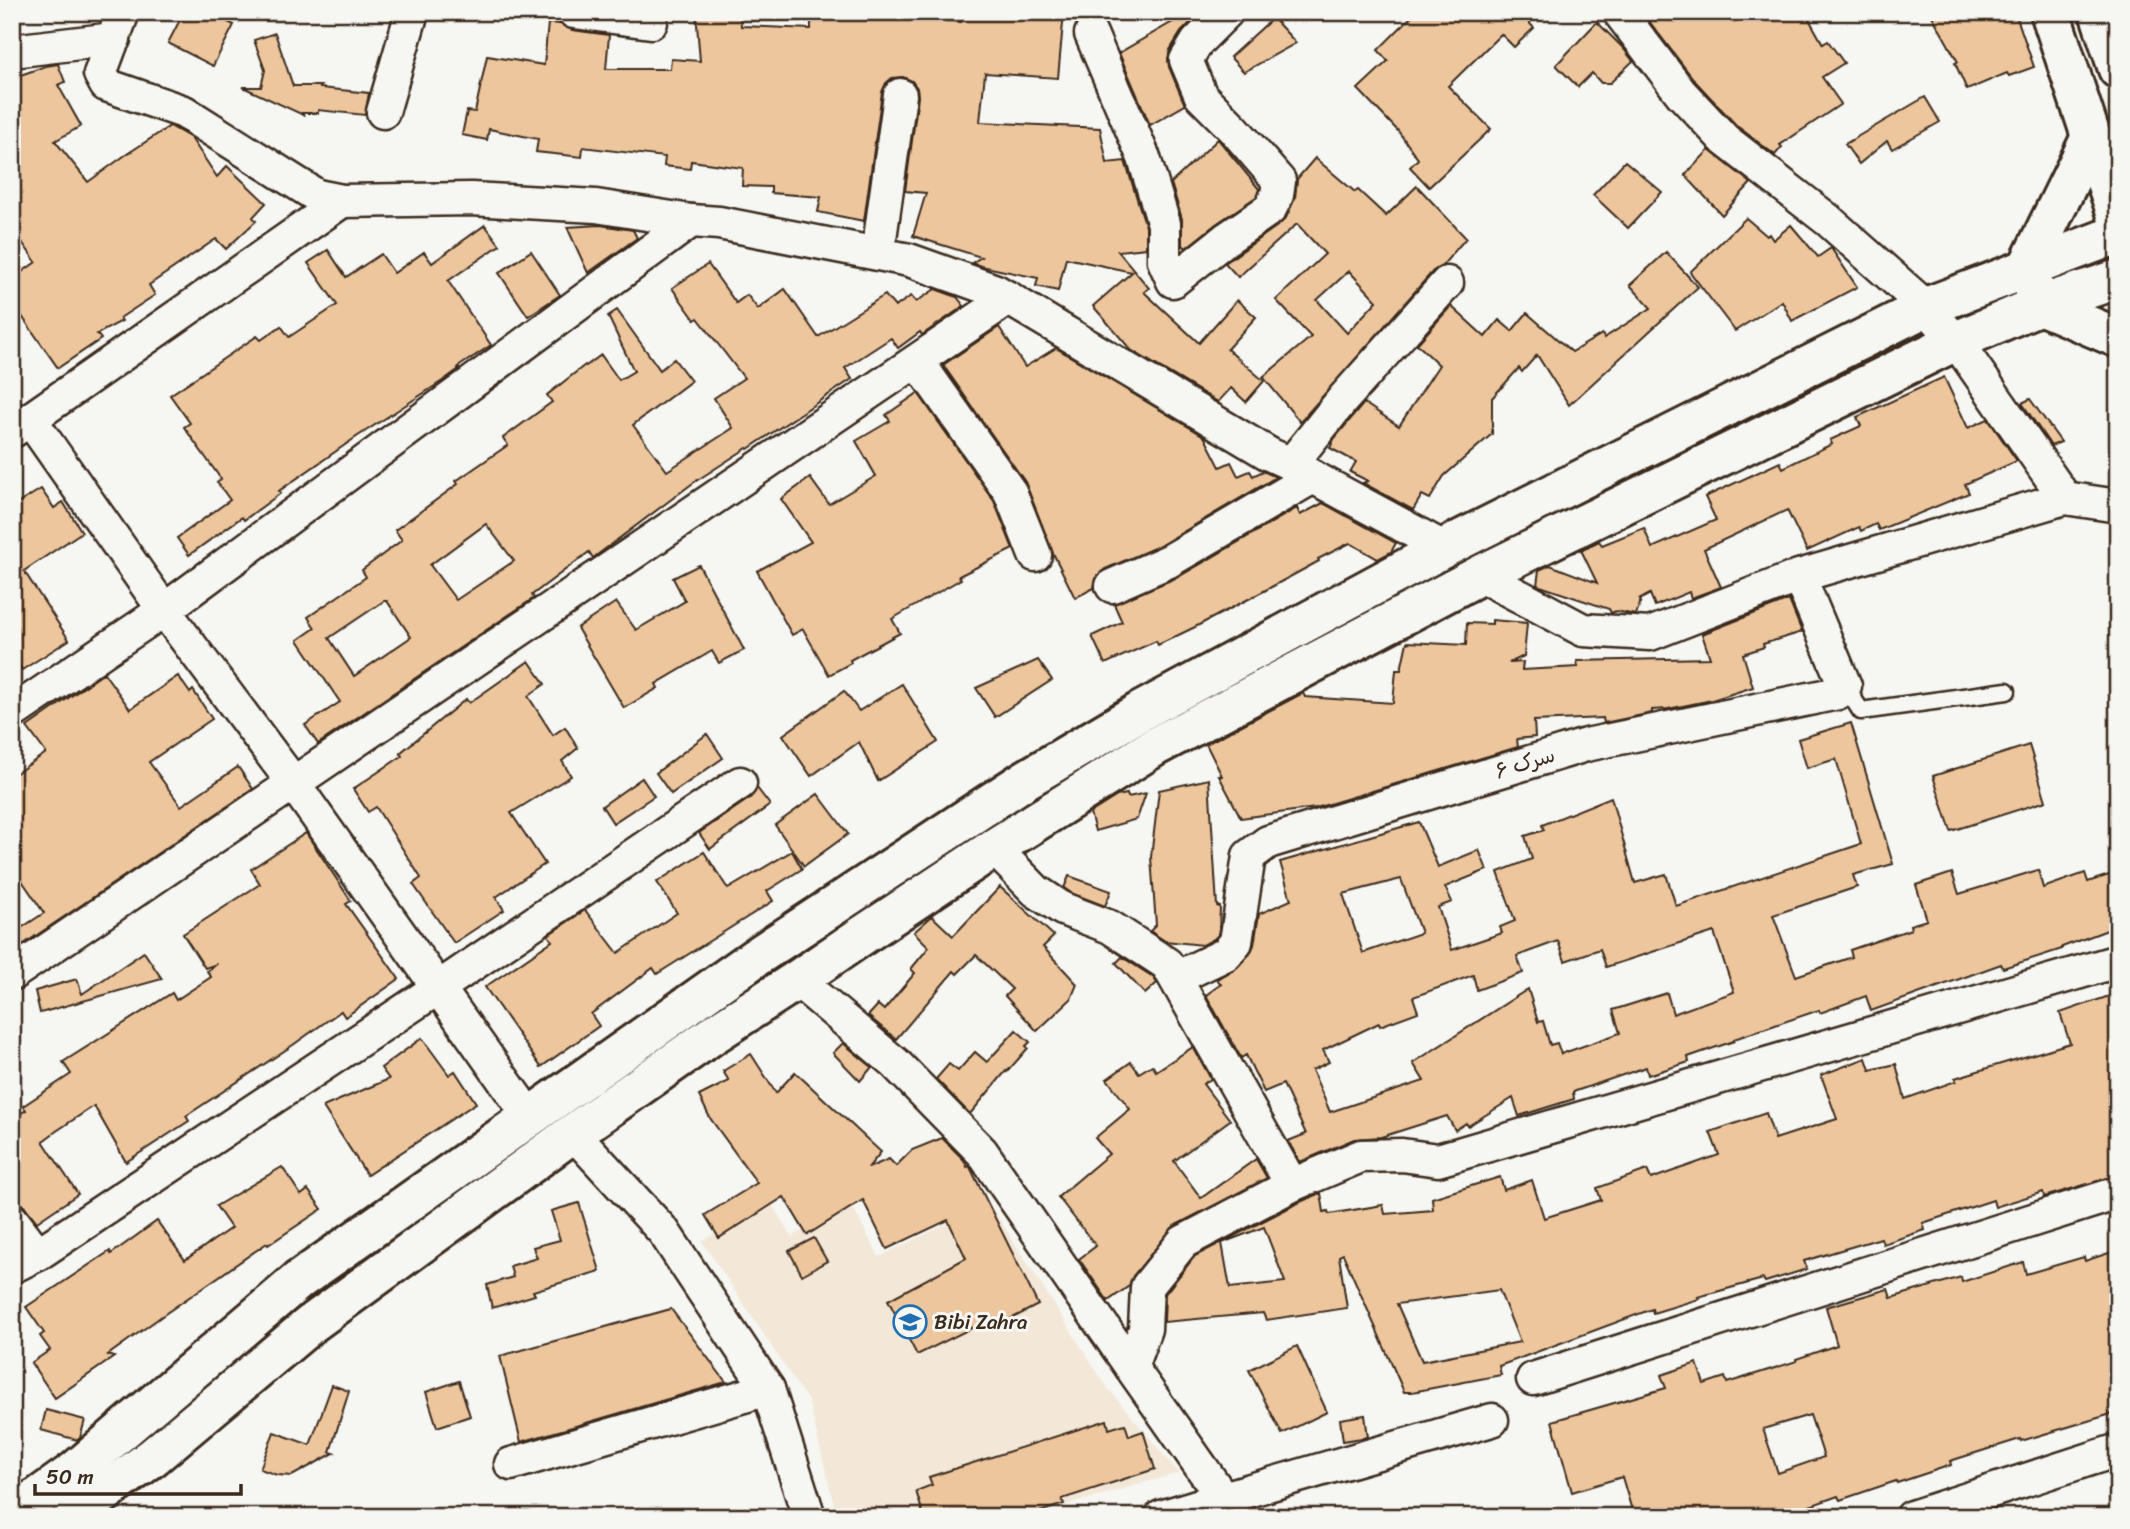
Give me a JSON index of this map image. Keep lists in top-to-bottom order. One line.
{"streets":{"street":["سرک ۶"]},"places":{"school or university":["Bibi Zahra"]},"scale_bar":"50 m"}
